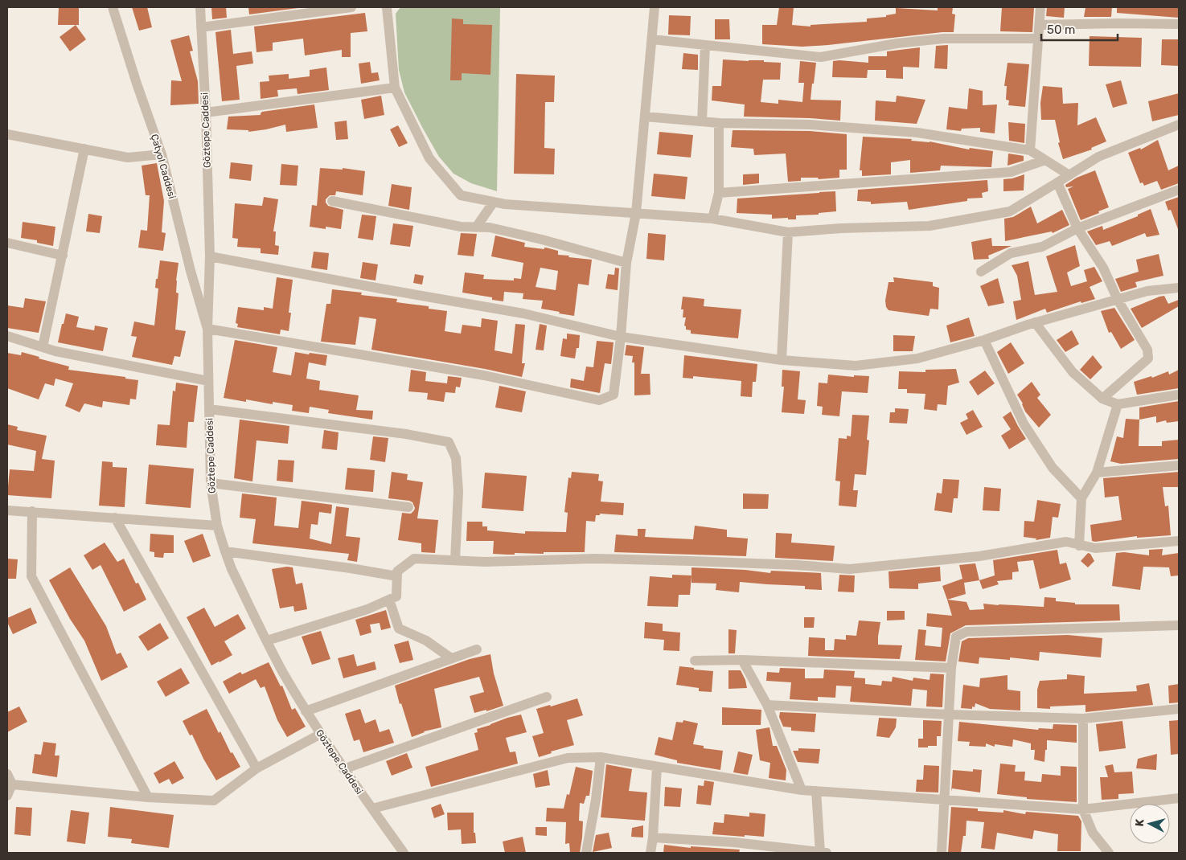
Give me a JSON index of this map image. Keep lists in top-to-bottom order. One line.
{"streets":{"street":["Göztepe Caddesi","Çatyol Caddesi"]},"crossings":[["Göztepe Caddesi","Çatyol Caddesi"]],"scale_bar":"50 m","north":"left"}
